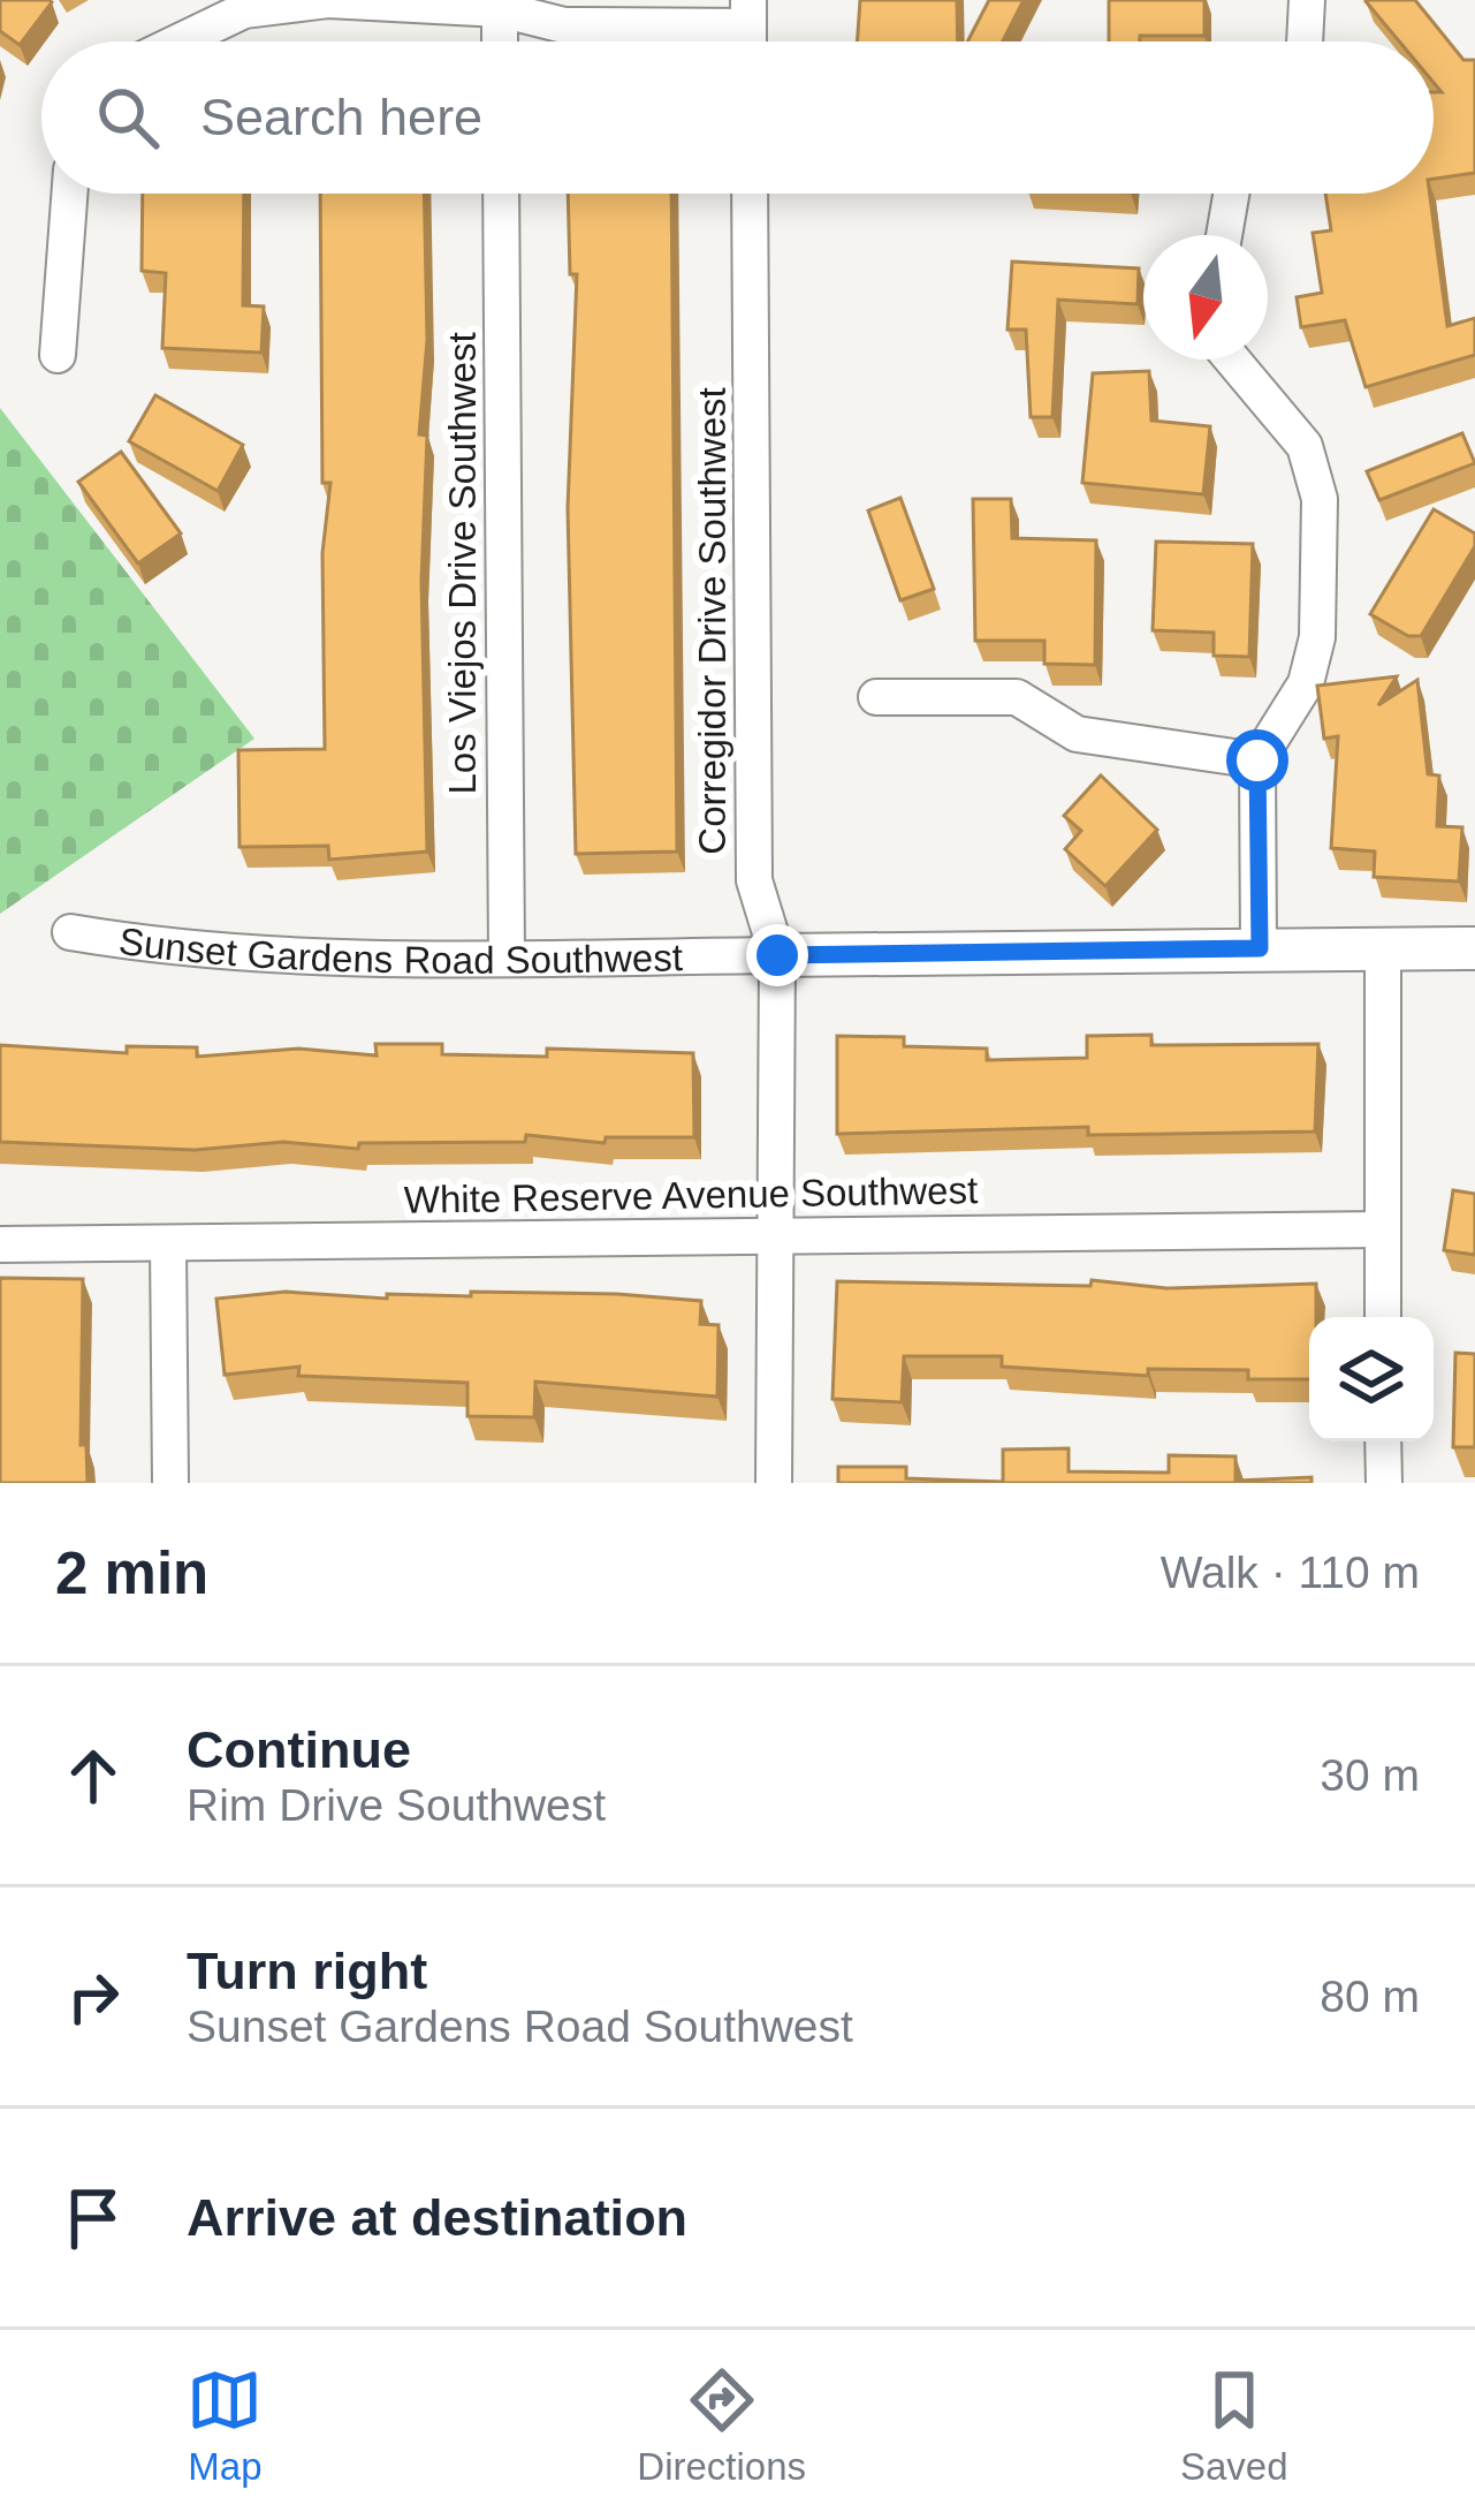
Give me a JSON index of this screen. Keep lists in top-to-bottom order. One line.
{"streets":{"street":["Los Viejos Drive Southwest","Corregidor Drive Southwest","Sunset Gardens Road Southwest","White Reserve Avenue Southwest"]},"crossings":[["Los Viejos Drive Southwest","Sunset Gardens Road Southwest"],["Corregidor Drive Southwest","Sunset Gardens Road Southwest"],["Corregidor Drive Southwest","White Reserve Avenue Southwest"]],"north":"bottom","page":{"search":"Search here","heading":["2 min","Walk · 110 m"],"list":[["Continue","Rim Drive Southwest","30 m"],["Turn right","Sunset Gardens Road Southwest","80 m"],"Arrive at destination"],"nav":["Map","Directions","Saved"]}}
